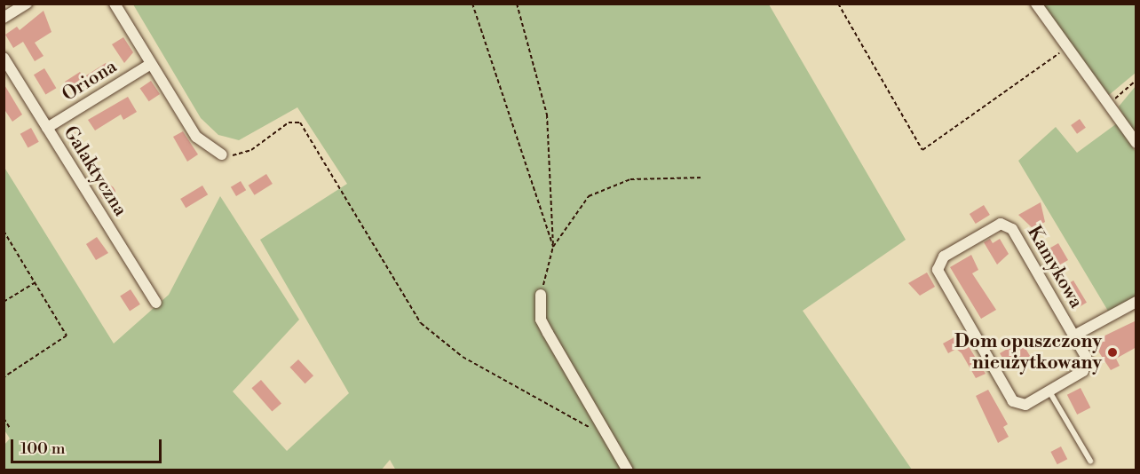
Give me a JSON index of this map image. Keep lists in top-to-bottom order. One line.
{"streets":{"street":["Oriona","Galaktyczna","Kamykowa"]},"crossings":[["Oriona","Galaktyczna"]],"places":["Dom opuszczony nieużytkowany"],"scale_bar":"100 m"}
